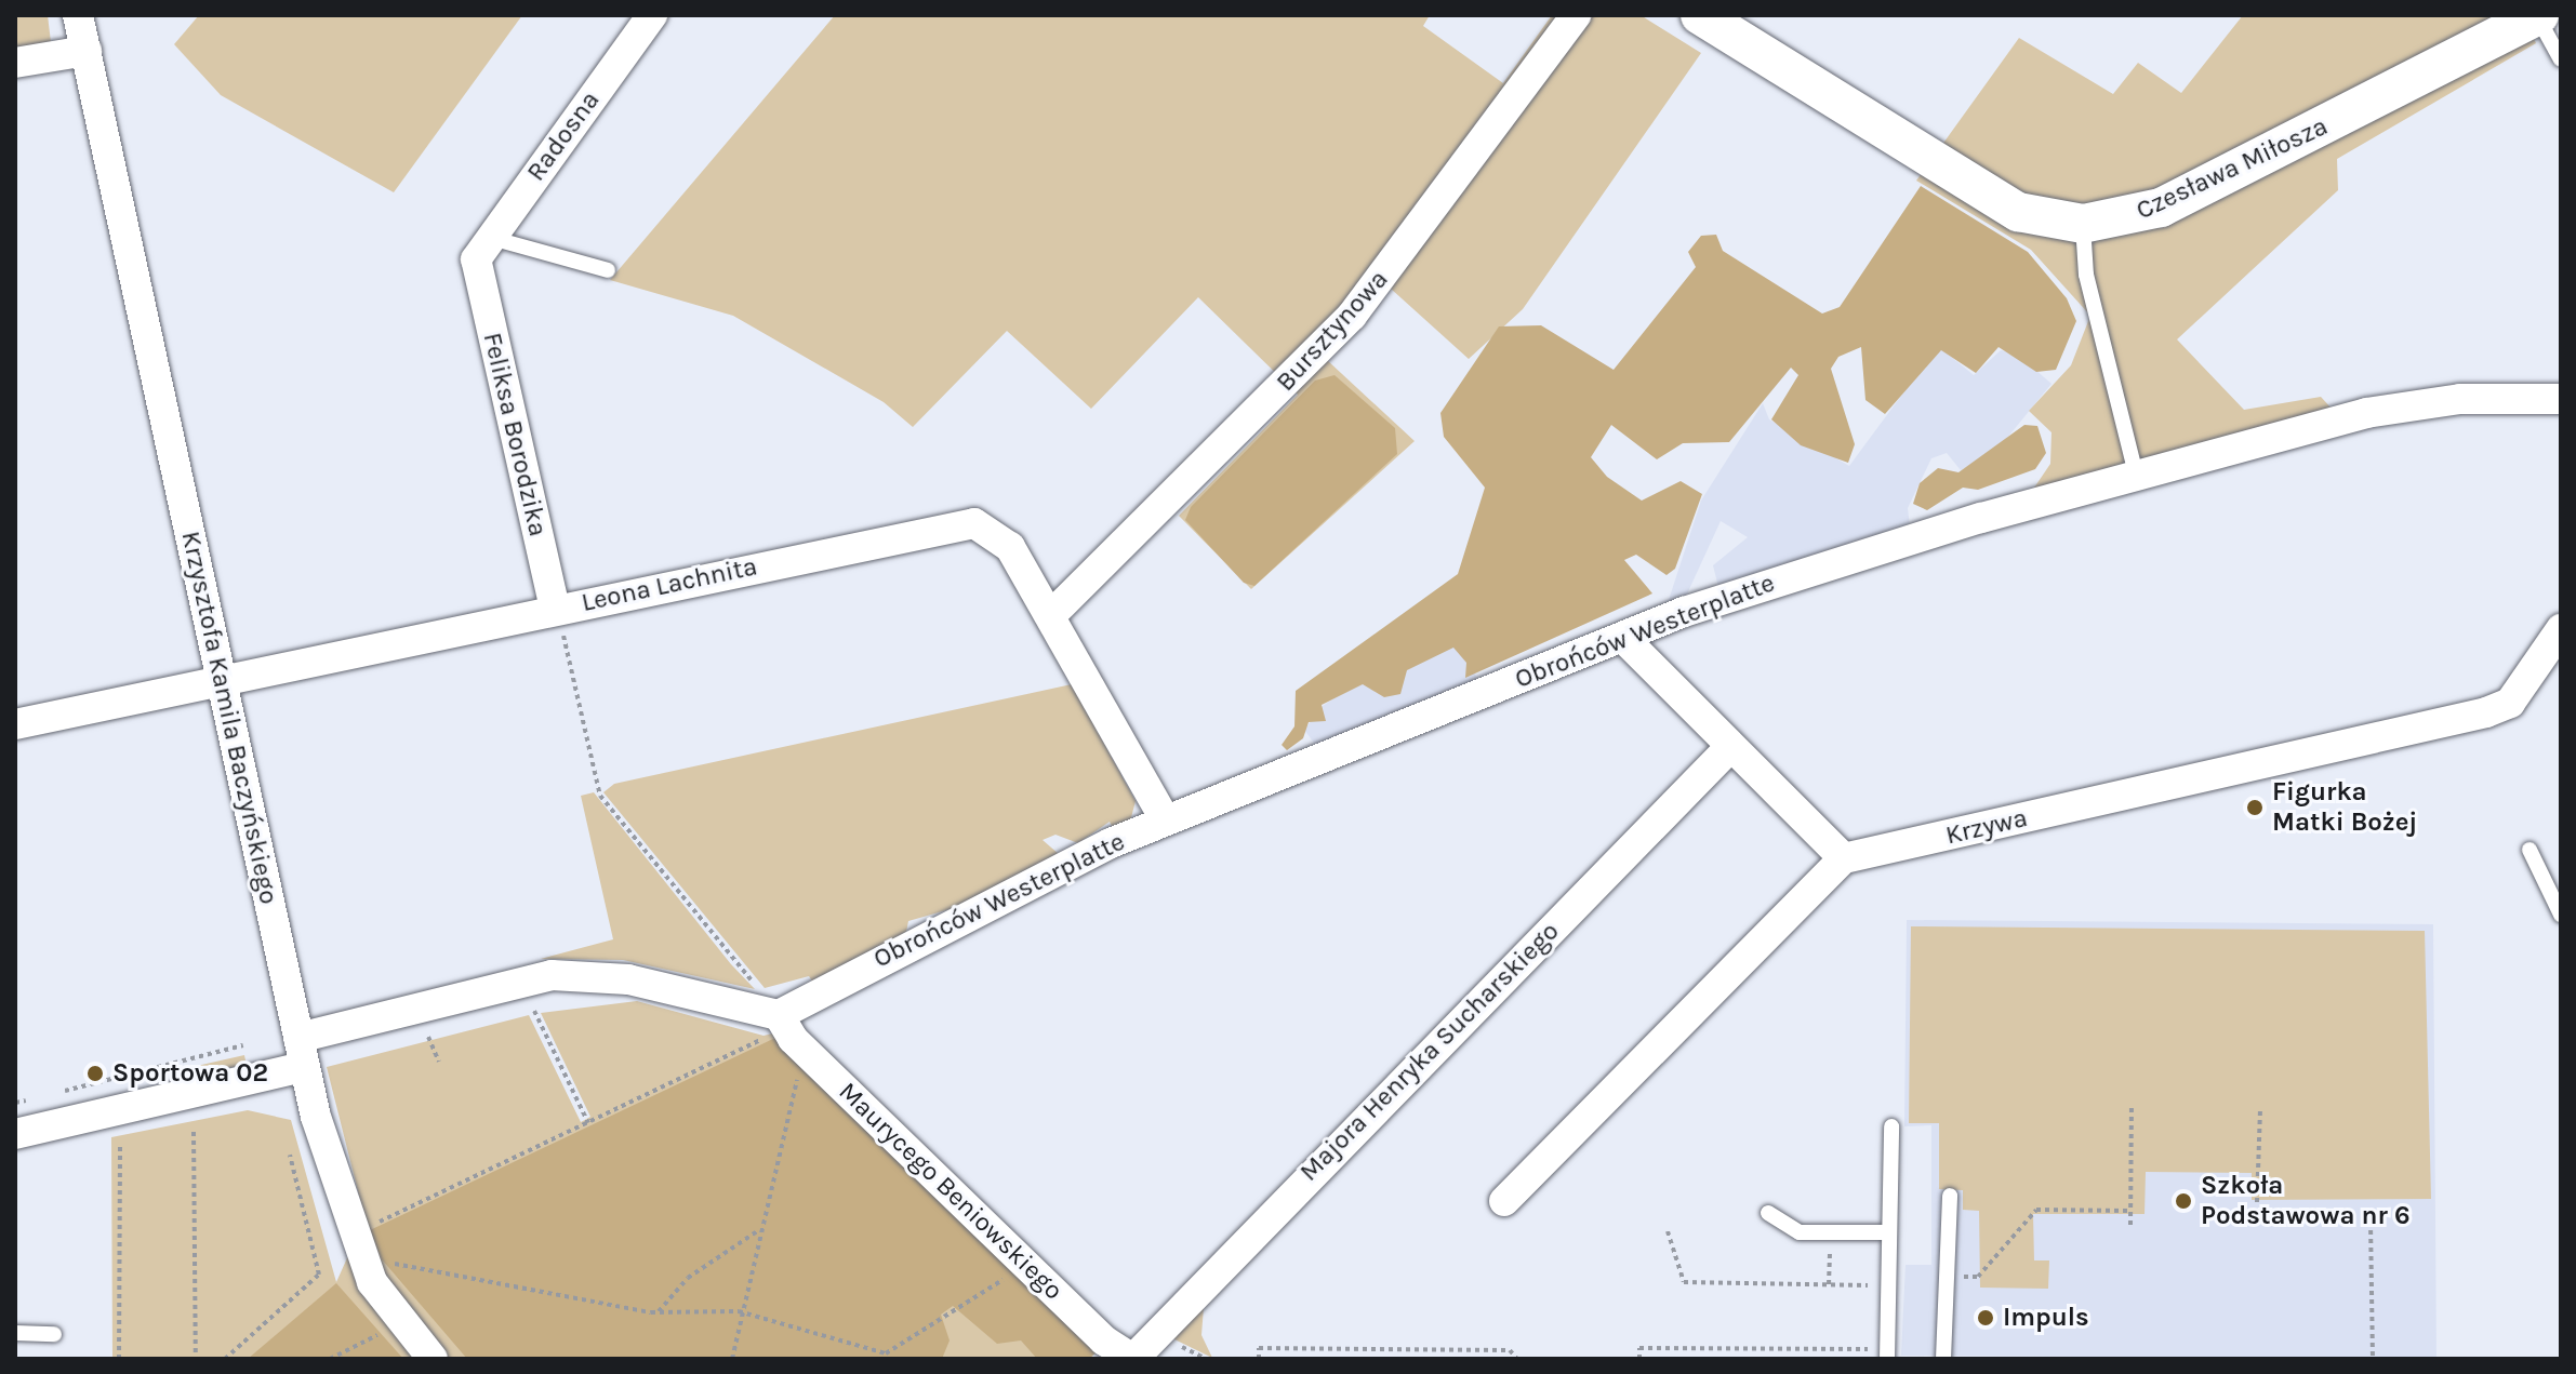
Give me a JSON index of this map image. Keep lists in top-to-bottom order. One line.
{"streets":{"street":["Radosna","Czesława Miłosza","Bursztynowa","Feliksa Borodzika","Leona Lachnita","Obrońców Westerplatte","Krzysztofa Kamila Baczyńskiego","Krzywa","Majora Henryka Sucharskiego","Maurycego Beniowskiego"]},"crossings":[["Radosna","Feliksa Borodzika"],["Bursztynowa","Leona Lachnita"],["Feliksa Borodzika","Leona Lachnita"],["Leona Lachnita","Obrońców Westerplatte"],["Leona Lachnita","Krzysztofa Kamila Baczyńskiego"],["Obrońców Westerplatte","Maurycego Beniowskiego"],["Majora Henryka Sucharskiego","Maurycego Beniowskiego"]],"places":["Figurka Matki Bożej","Sportowa 02","Szkoła Podstawowa nr 6","Impuls"]}
